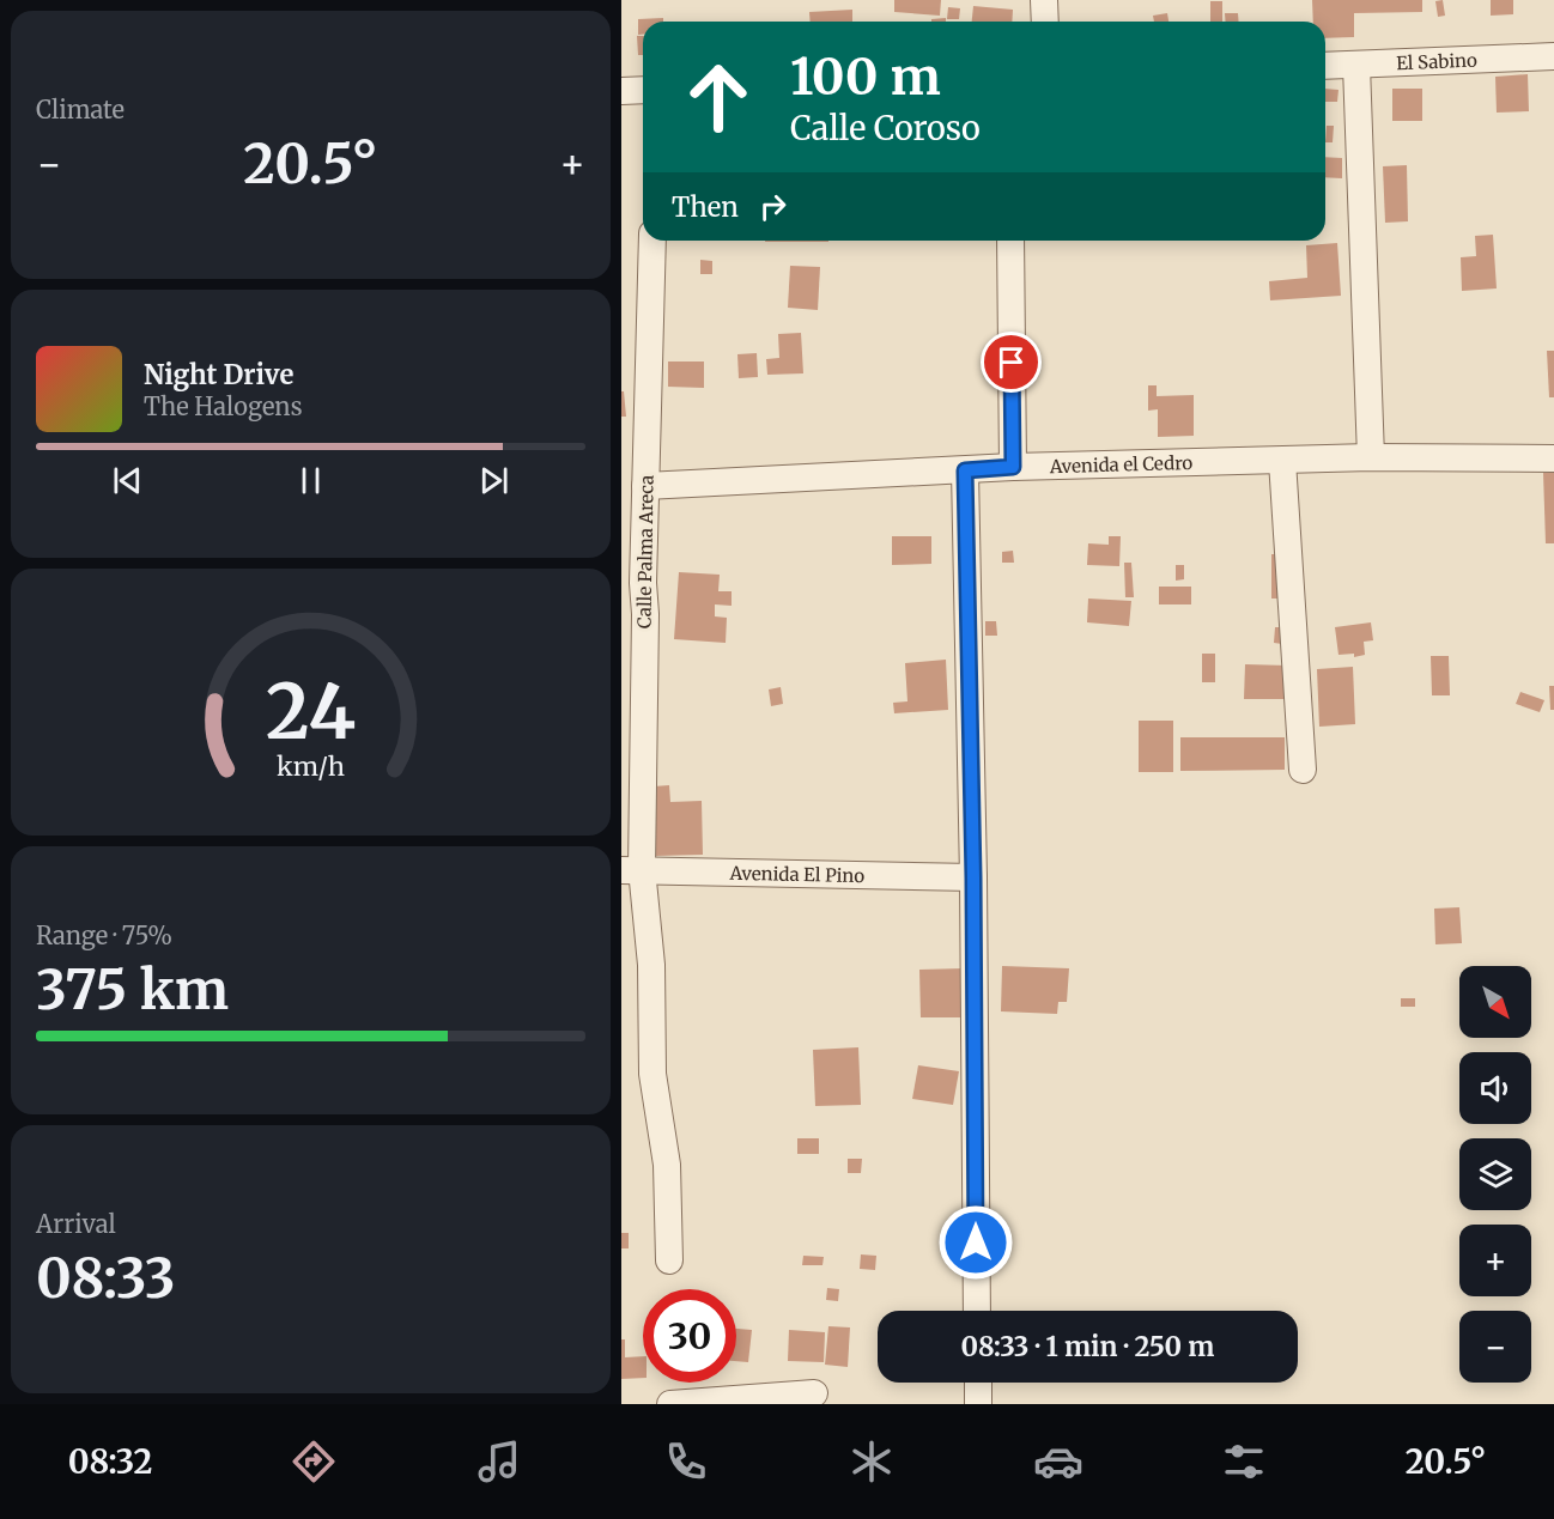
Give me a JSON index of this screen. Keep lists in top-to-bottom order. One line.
{"streets":{"street":["El Sabino","Avenida el Cedro","Calle Palma Areca","Avenida El Pino"]},"crossings":[["Avenida el Cedro","Calle Palma Areca"],["Calle Palma Areca","Avenida El Pino"]],"north":"bottom right","page":{"tile":["Climate",["Range · 75%","375 km"],["Arrival","08:33"]],"turn":["100 m","Calle Coroso"],"heat":["−","20.5°","+"],"then":"Then","song":["Night Drive","The Halogens"],"map_buttons":["+","−"],"limit":"30","trip":"08:33 · 1 min · 250 m","tabs":["08:32","20.5°"],"gauge":["24","km/h"]}}
